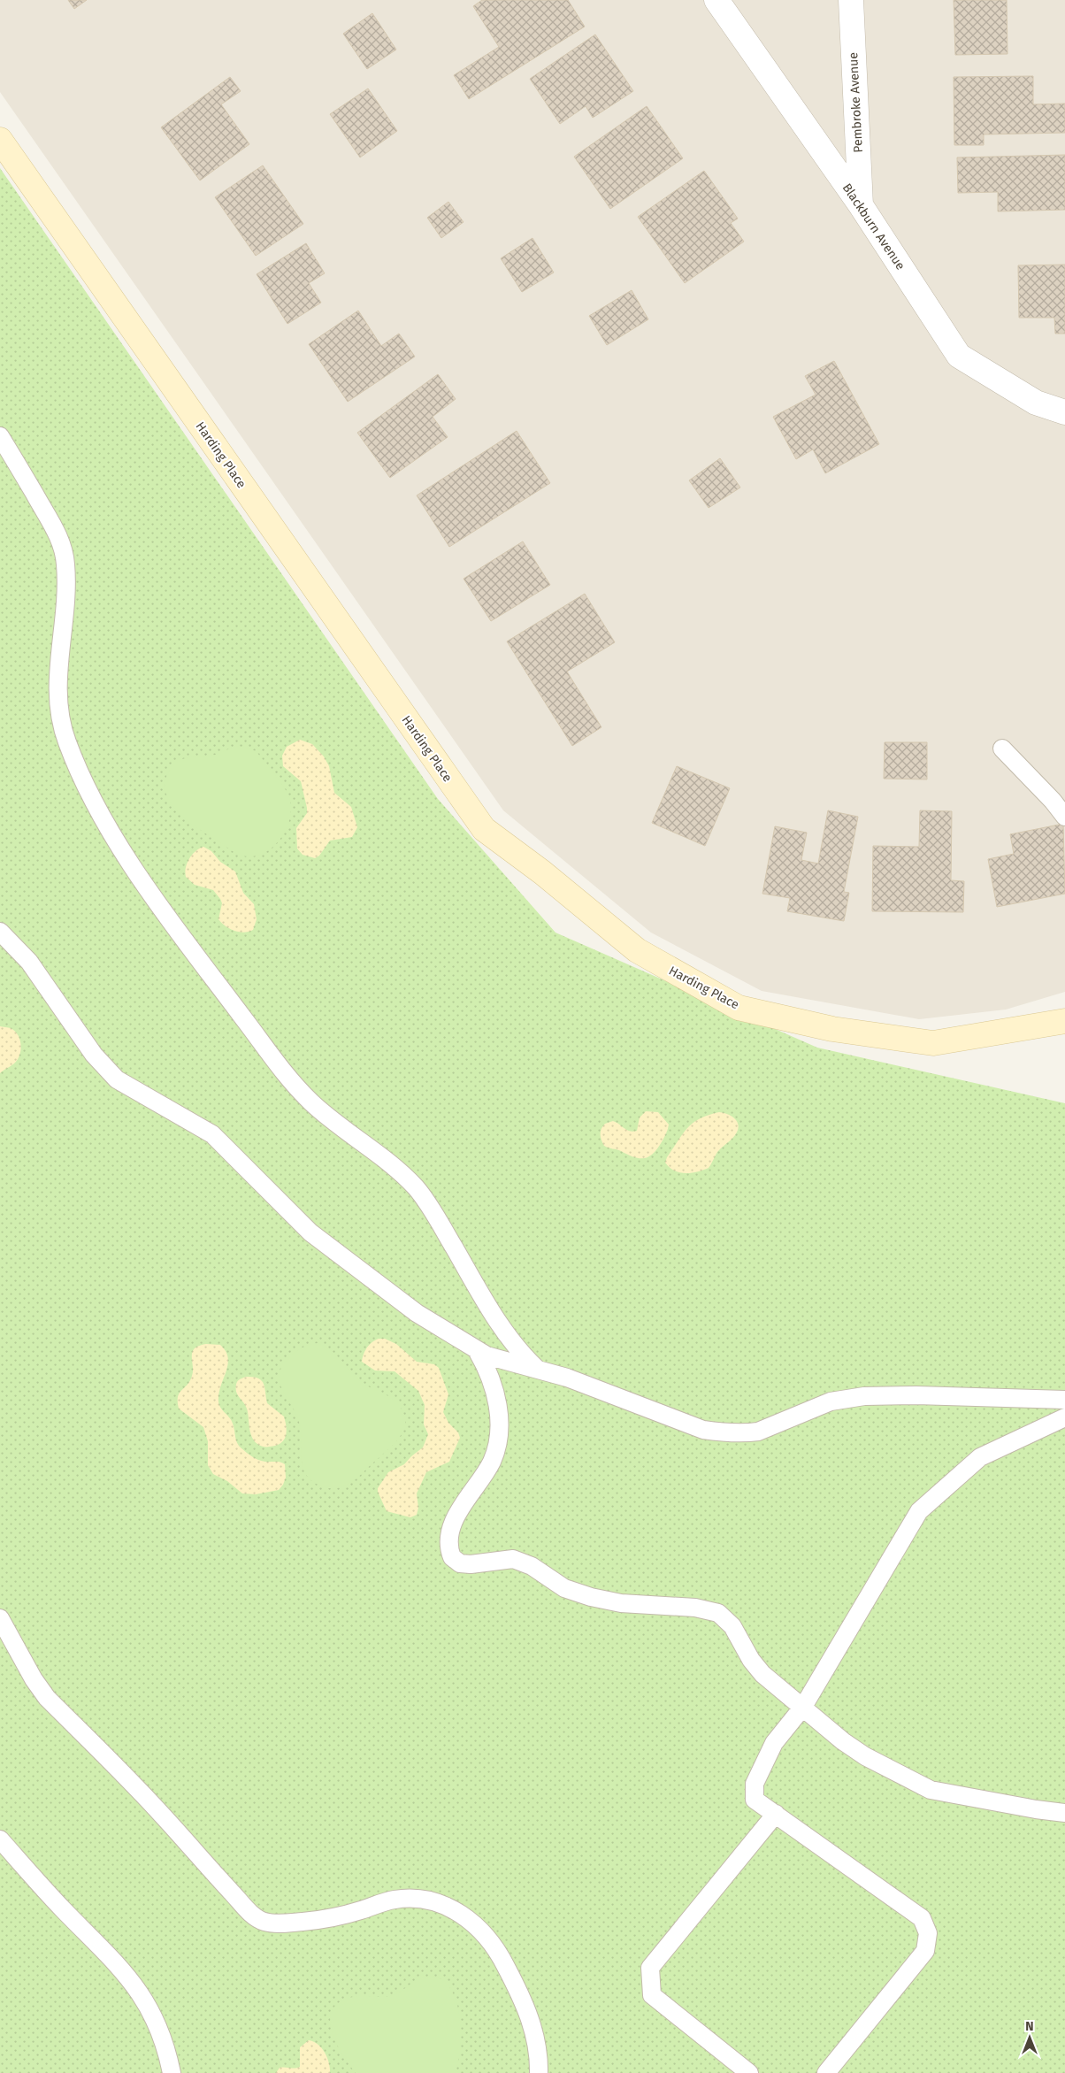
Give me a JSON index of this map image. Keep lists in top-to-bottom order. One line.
{"streets":{"main road":["Harding Place"],"street":["Pembroke Avenue","Blackburn Avenue"]},"crossings":[["Pembroke Avenue","Blackburn Avenue"]],"north":"top"}
